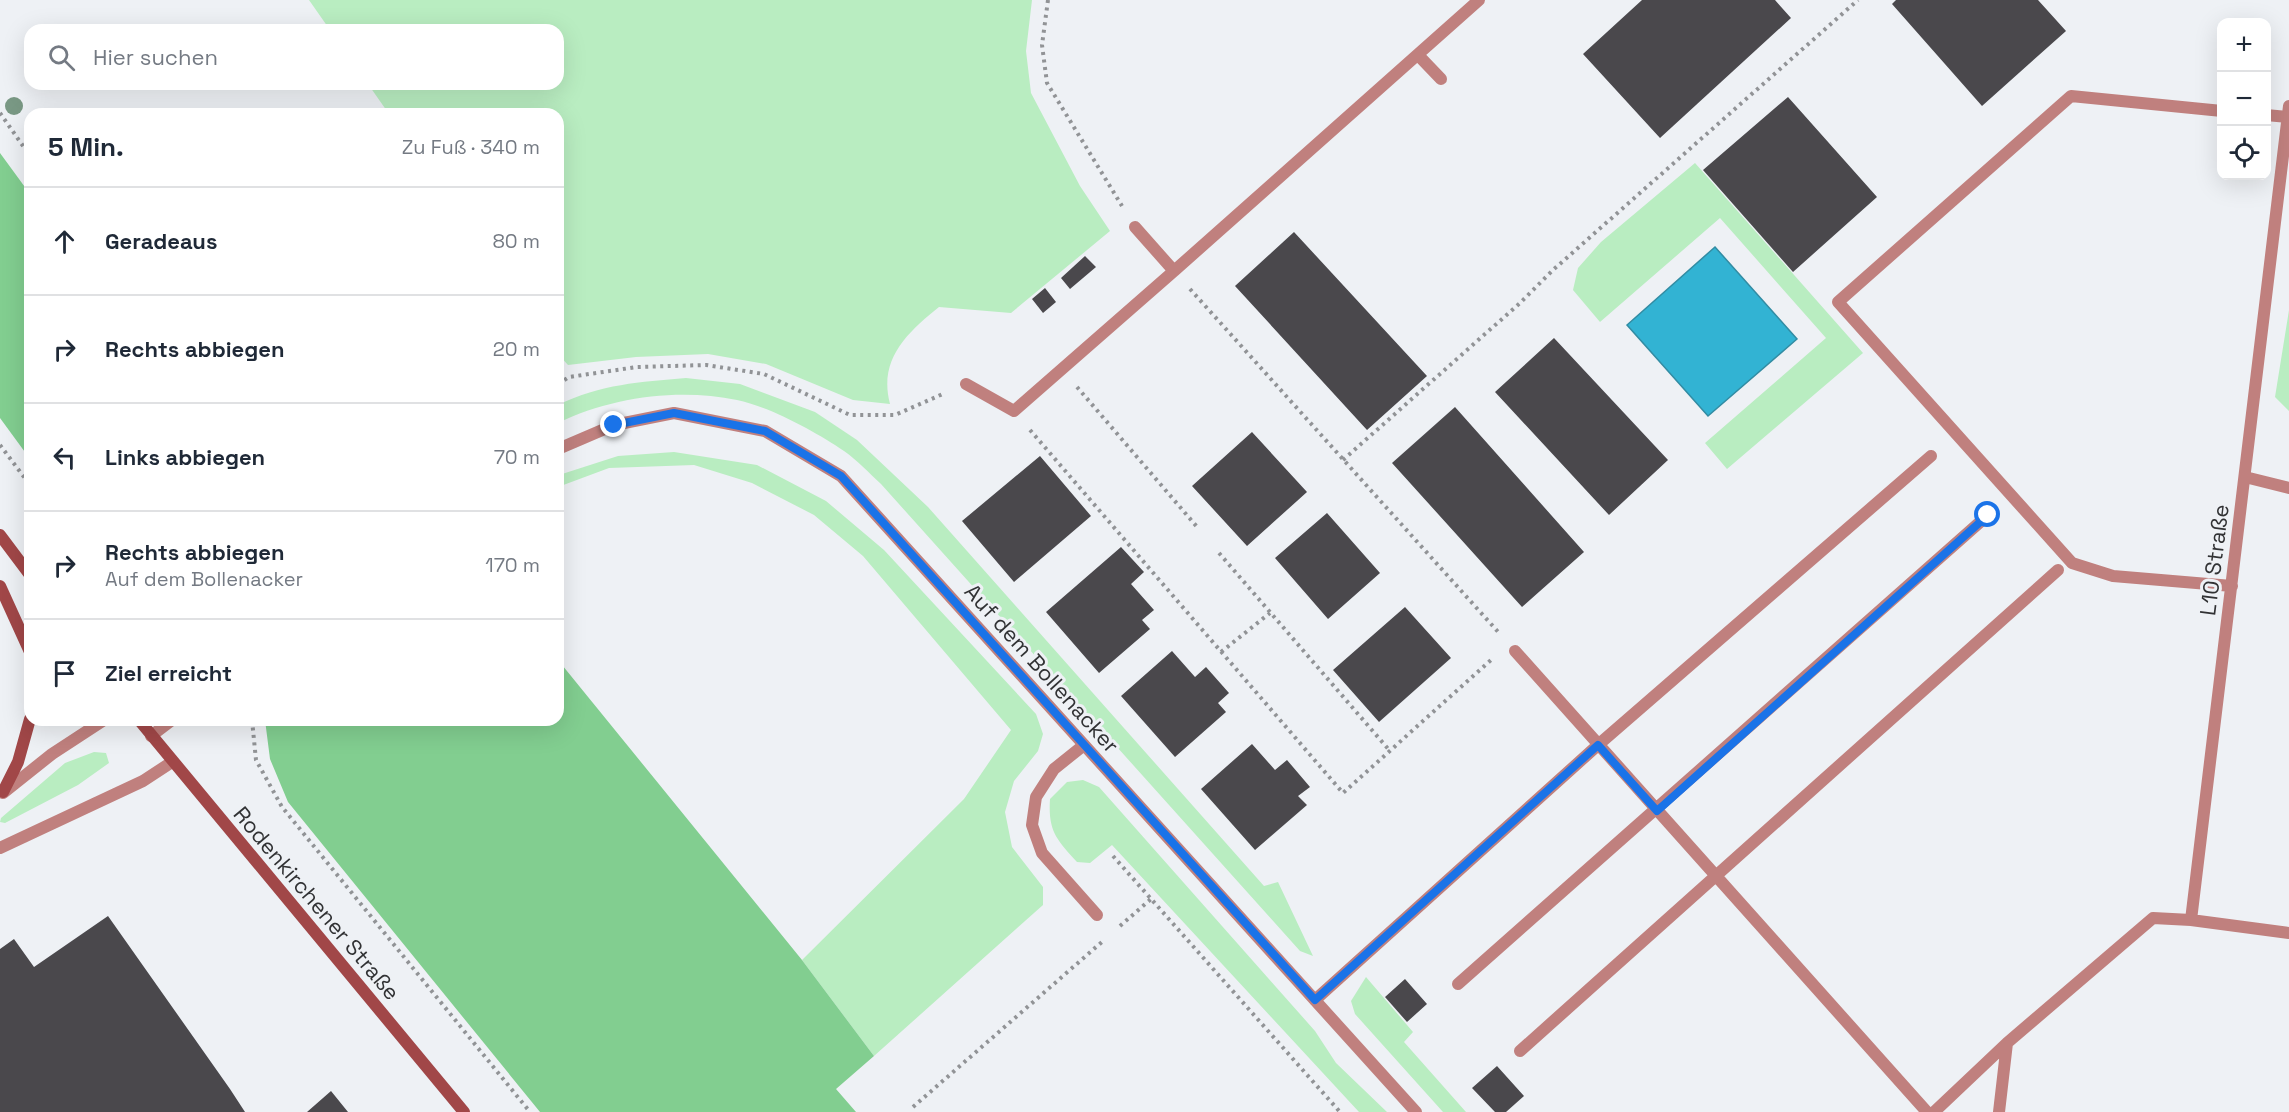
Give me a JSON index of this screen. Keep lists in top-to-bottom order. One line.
{"streets":{"main road":["Rodenkirchener Straße"],"street":["L10 Straße","Auf dem Bollenacker"]},"page":{"map_buttons":["+","−"],"search":"Hier suchen","heading":["5 Min.","Zu Fuß · 340 m"],"list":[["Geradeaus","80 m"],["Rechts abbiegen","20 m"],["Links abbiegen","70 m"],["Rechts abbiegen","Auf dem Bollenacker","170 m"],"Ziel erreicht"]}}
